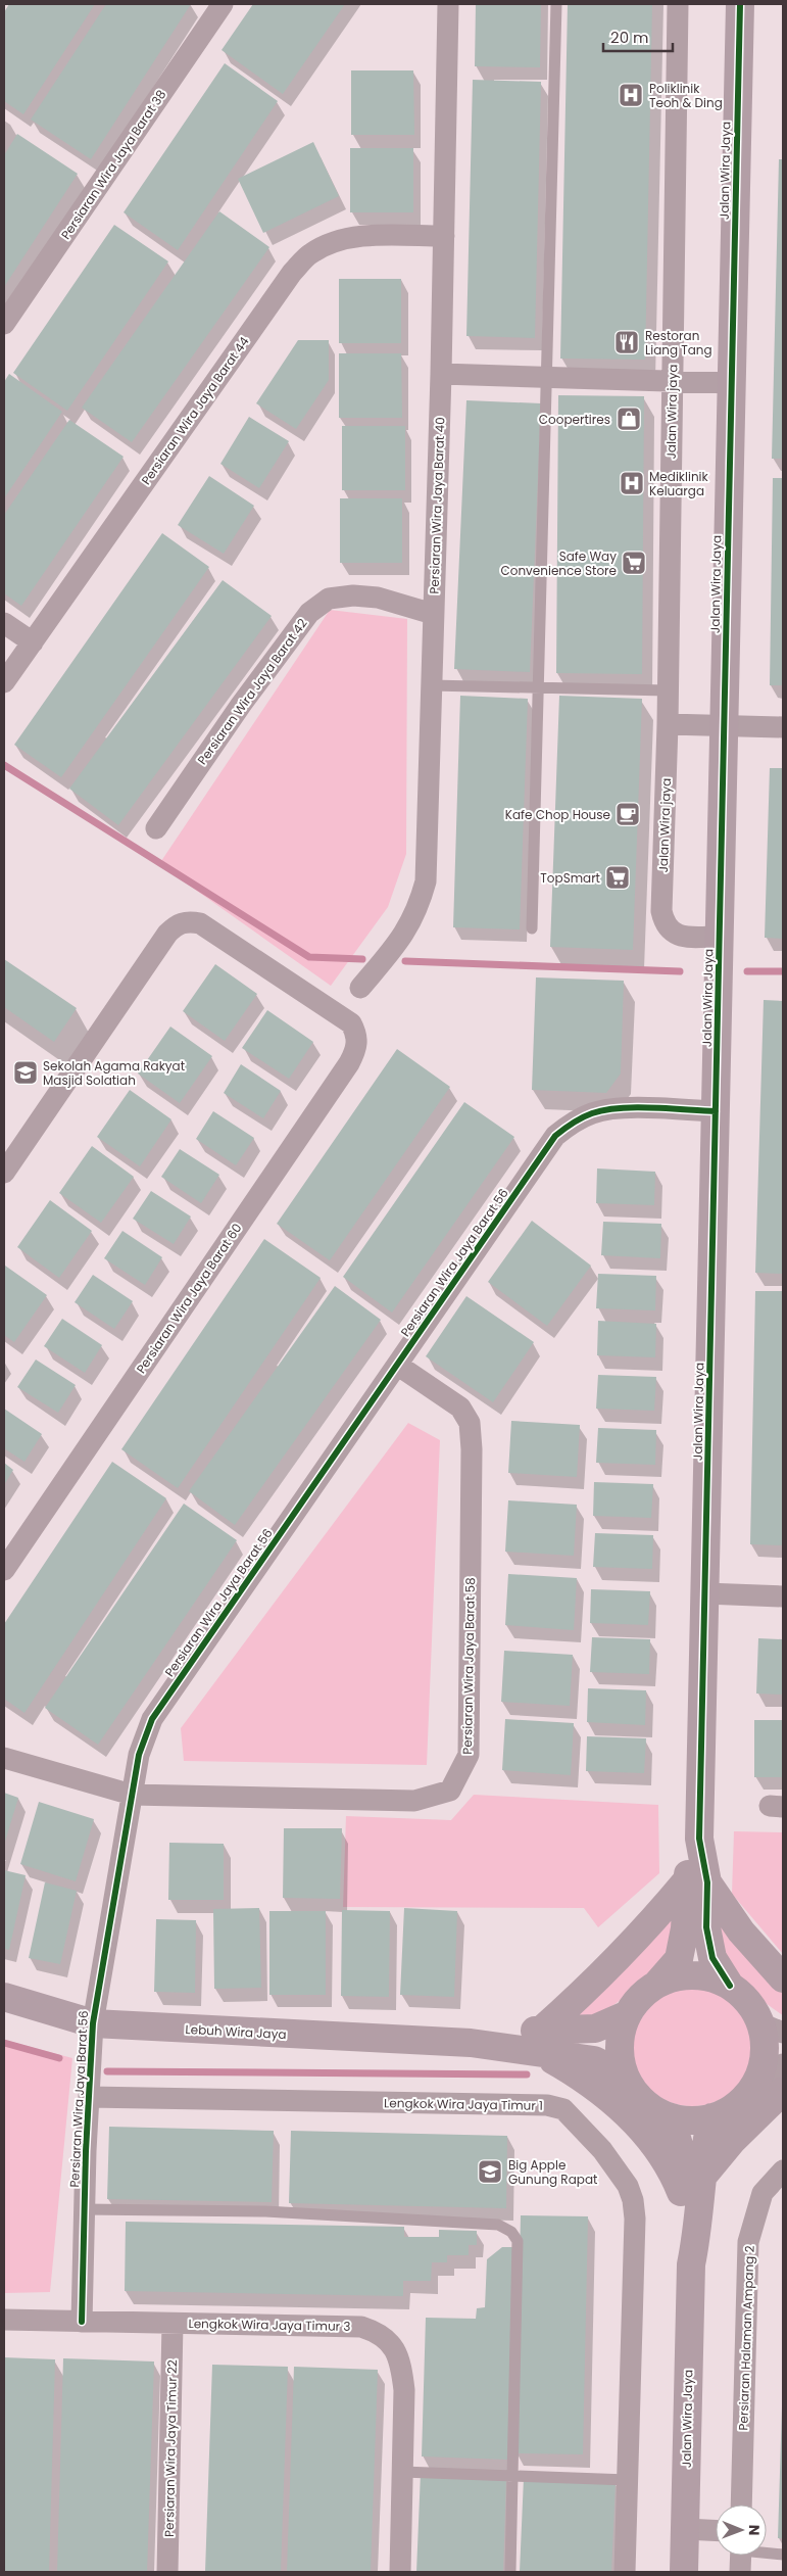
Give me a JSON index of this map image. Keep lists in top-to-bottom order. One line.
{"streets":{"street":["Persiaran Wira Jaya Barat 38","Jalan Wira Jaya","Persiaran Wira Jaya Barat 44","Jalan Wira jaya","Persiaran Wira Jaya Barat 40","Persiaran Wira Jaya Barat 42","Persiaran Wira Jaya Barat 56","Persiaran Wira Jaya Barat 60","Persiaran Wira Jaya Barat 58","Lebuh Wira Jaya","Lengkok Wira Jaya Timur 1","Lengkok Wira Jaya Timur 3","Persiaran Halaman Ampang 2","Persiaran Wira Jaya Timur 22"]},"crossings":[["Jalan Wira Jaya","Jalan Wira jaya"],["Jalan Wira Jaya","Persiaran Wira Jaya Barat 56"],["Jalan Wira Jaya","Lebuh Wira Jaya"],["Persiaran Wira Jaya Barat 44","Persiaran Wira Jaya Barat 40"],["Persiaran Wira Jaya Barat 40","Persiaran Wira Jaya Barat 42"],["Persiaran Wira Jaya Barat 56","Persiaran Wira Jaya Barat 58"],["Persiaran Wira Jaya Barat 56","Lebuh Wira Jaya"],["Persiaran Wira Jaya Barat 56","Lengkok Wira Jaya Timur 1"],["Persiaran Wira Jaya Barat 56","Lengkok Wira Jaya Timur 3"],["Lengkok Wira Jaya Timur 3","Persiaran Wira Jaya Timur 22"]],"places":{"hospital":["Poliklinik Teoh & Ding","Mediklinik Keluarga"],"restaurant":["Restoran Liang Tang"],"shop":["Coopertires"],"supermarket":["Safe Way Convenience Store","TopSmart"],"cafe":["Kafe Chop House"],"school or university":["Sekolah Agama Rakyat Masjid Solatiah","Big Apple Gunung Rapat"]},"scale_bar":"20 m","north":"right"}
